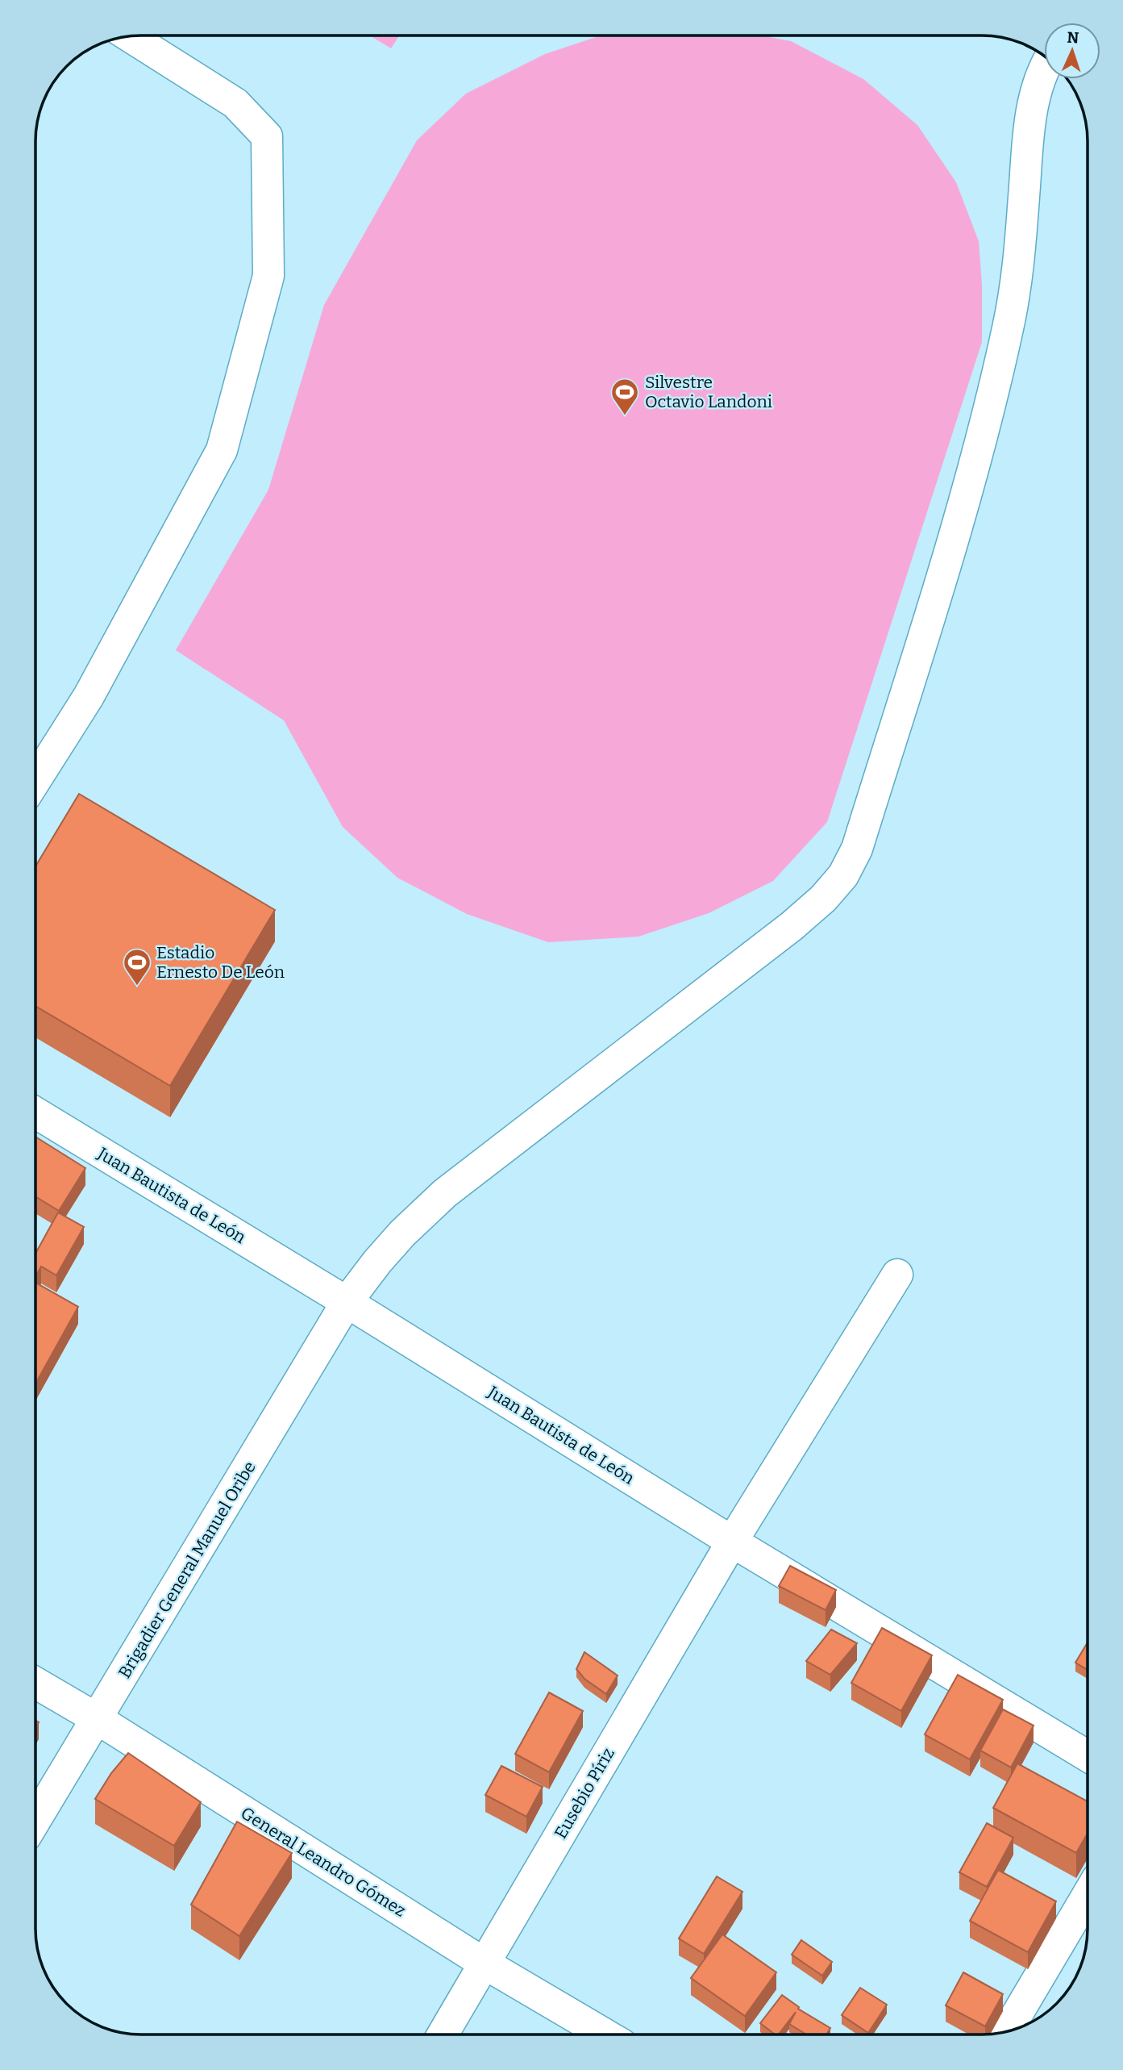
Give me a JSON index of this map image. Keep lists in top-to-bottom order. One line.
{"streets":{"street":["Juan Bautista de León","Brigadier General Manuel Oribe","Eusebio Píriz","General Leandro Gómez"]},"crossings":[["Juan Bautista de León","Brigadier General Manuel Oribe"],["Juan Bautista de León","Eusebio Píriz"],["Brigadier General Manuel Oribe","General Leandro Gómez"],["Eusebio Píriz","General Leandro Gómez"]],"places":{"sports":["Silvestre Octavio Landoni","Estadio Ernesto De León"]},"north":"top"}
